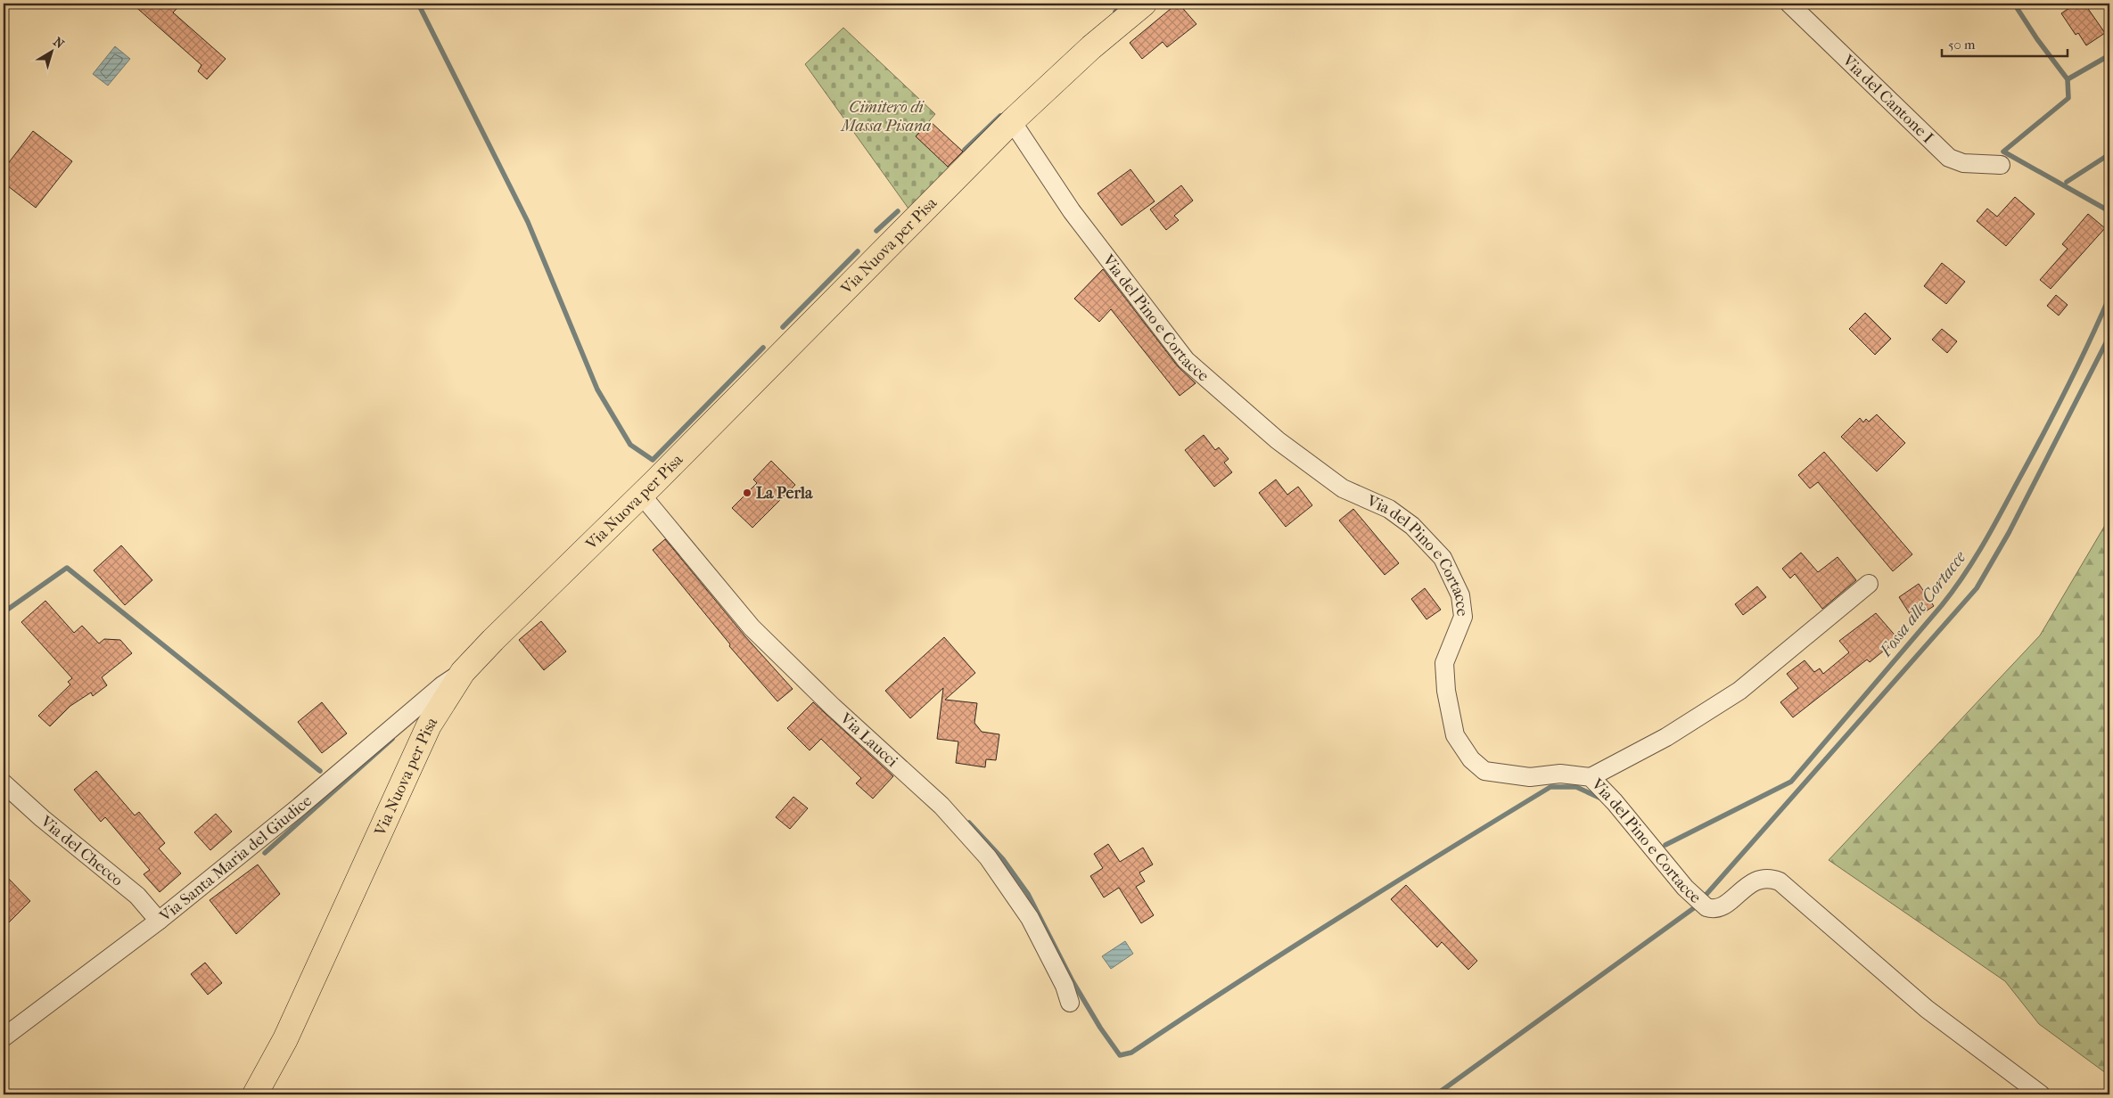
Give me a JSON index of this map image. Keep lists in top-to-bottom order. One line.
{"streets":{"main road":["Via Nuova per Pisa"],"street":["Via del Cantone I","Via del Pino e Cortacce","Via Laucci","Via del Checco","Via Santa Maria del Giudice"]},"crossings":[["Via Nuova per Pisa","Via del Pino e Cortacce"],["Via Nuova per Pisa","Via Laucci"],["Via Nuova per Pisa","Via Santa Maria del Giudice"],["Via del Checco","Via Santa Maria del Giudice"]],"water":["Fossa alle Cortacce"],"parks":["Cimitero di Massa Pisana"],"places":["La Perla"],"scale_bar":"50 m","north":"top right"}
